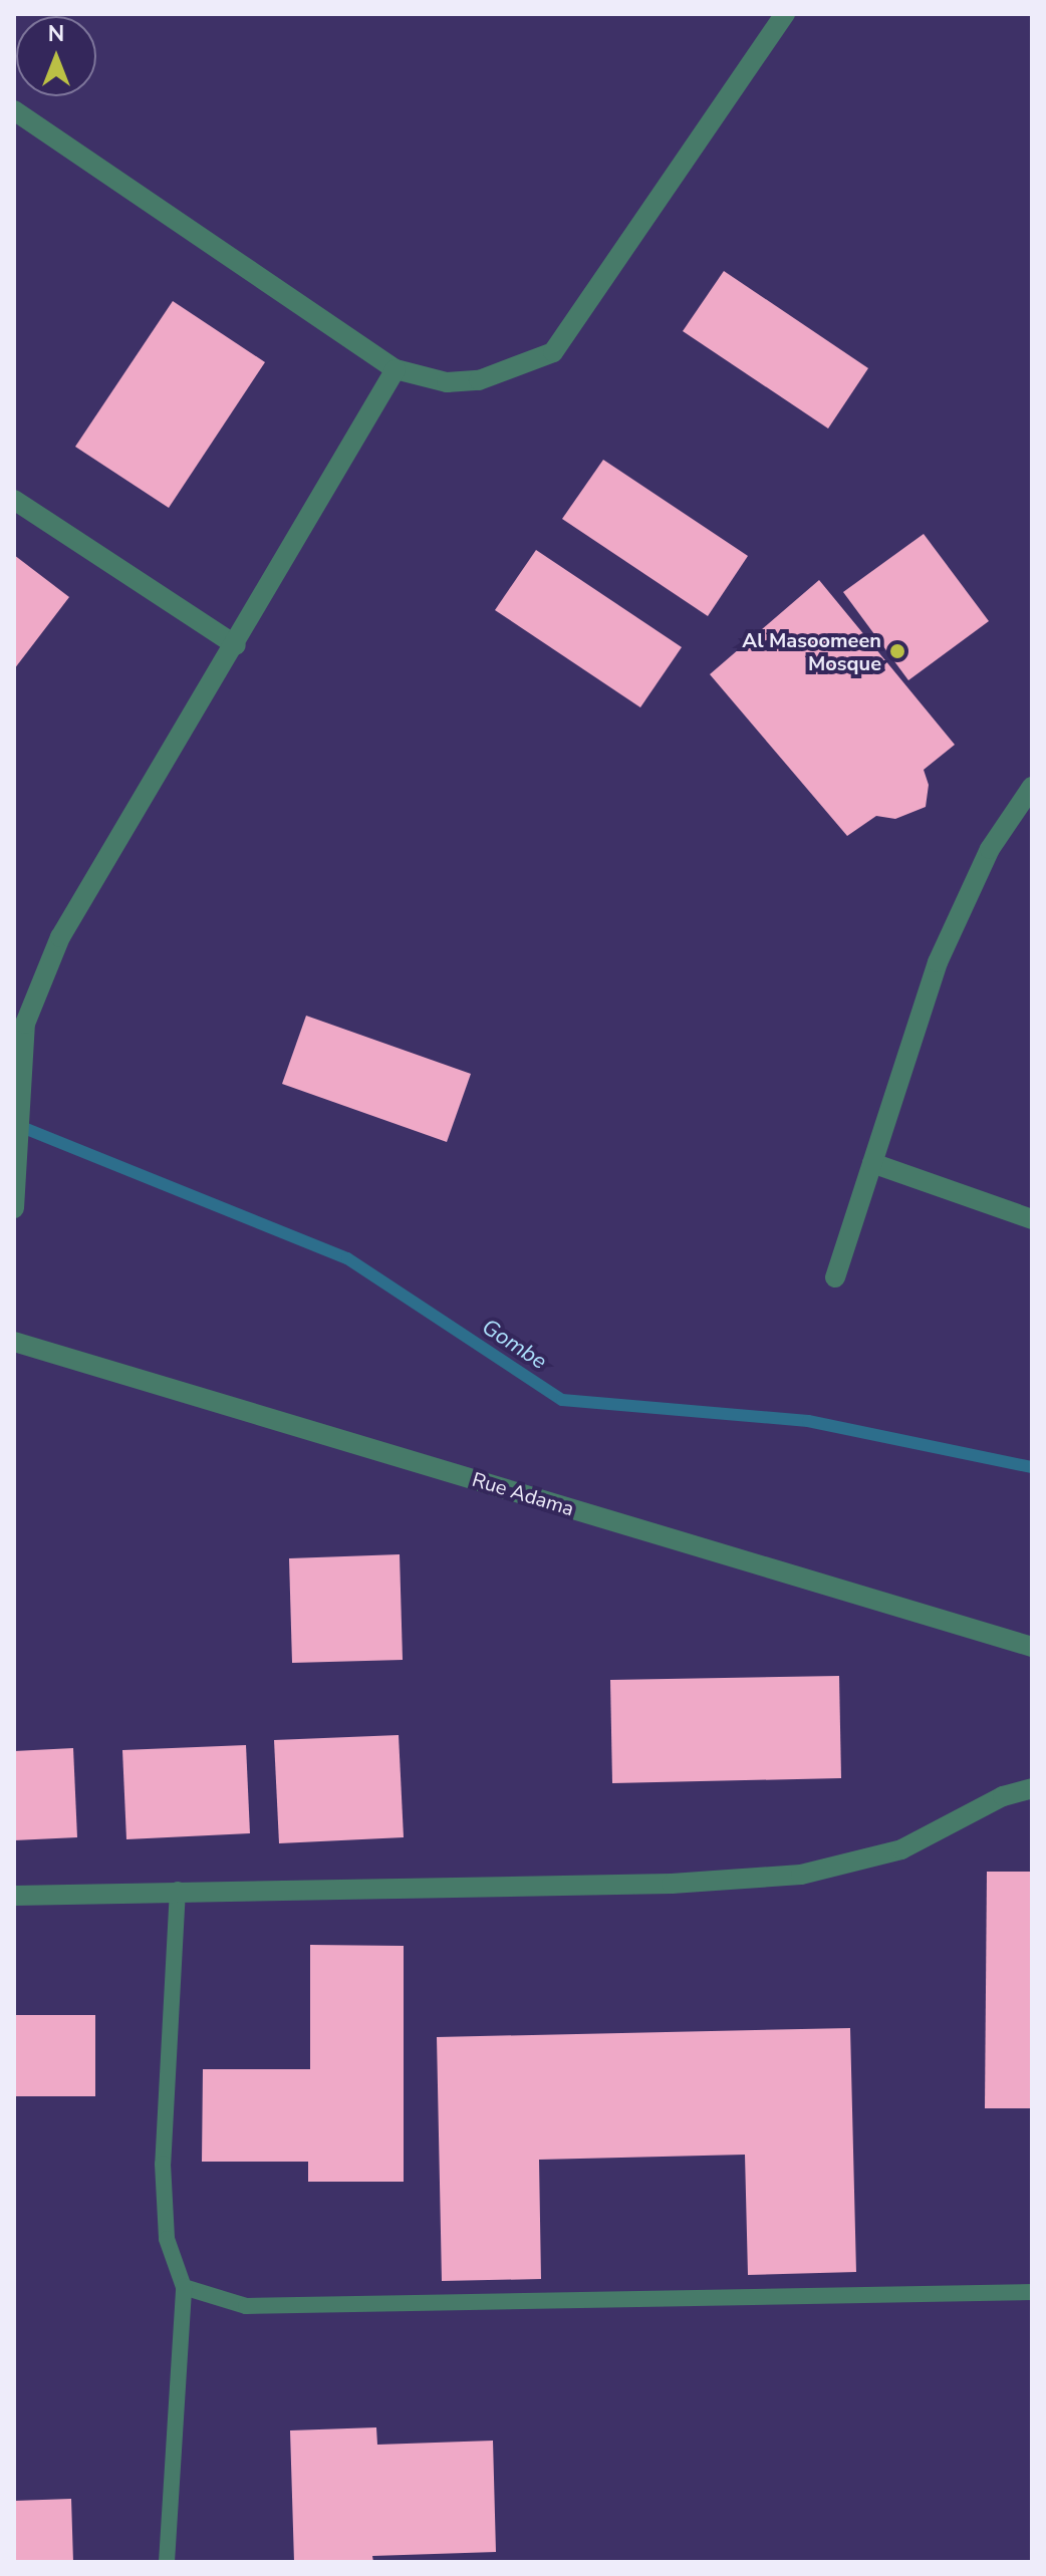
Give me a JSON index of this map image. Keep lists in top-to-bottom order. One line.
{"streets":{"street":["Rue Adama"]},"water":["Gombe"],"places":["Al Masoomeen Mosque"],"north":"top"}
